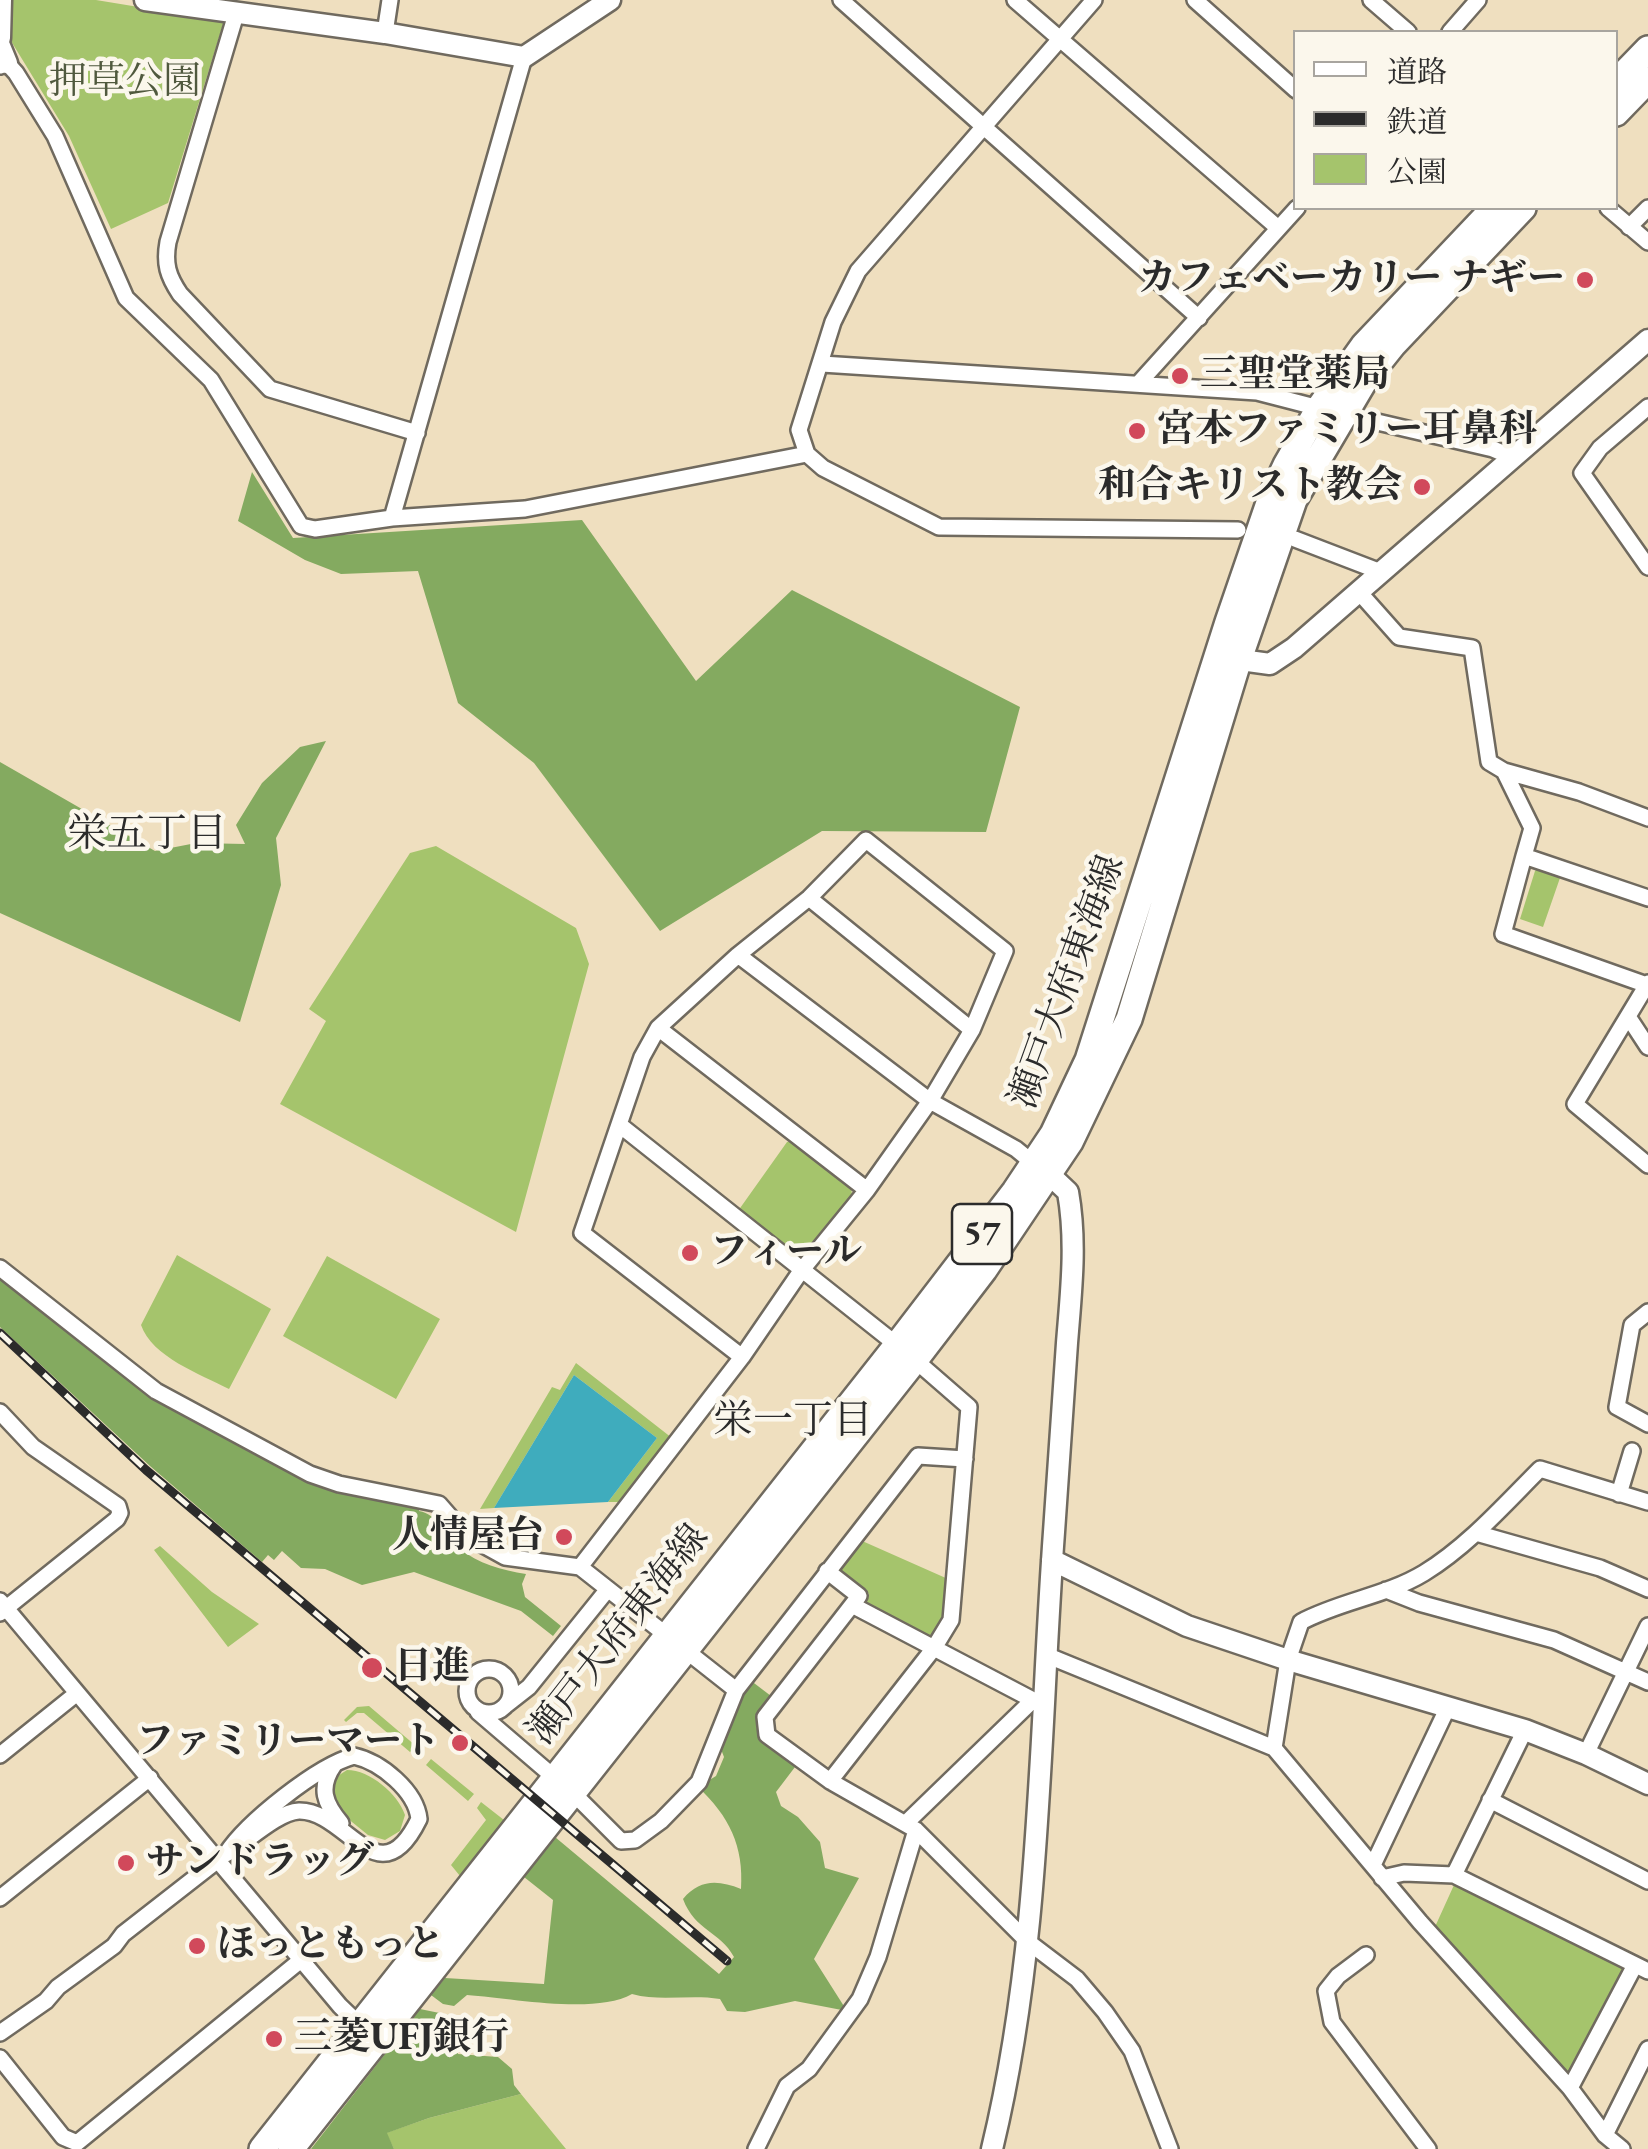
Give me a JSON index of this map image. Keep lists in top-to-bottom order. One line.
{"streets":{"main road":["瀬戸大府東海線","57"]},"districts":["栄五丁目","栄一丁目"],"parks":["押草公園"],"places":["カフェベーカリー ナギー","三聖堂薬局","宮本ファミリー耳鼻科","和合キリスト教会","フィール","人情屋台","日進","ファミリーマート","サンドラッグ","ほっともっと","三菱UFJ銀行"],"legend":["道路","鉄道","公園"]}
